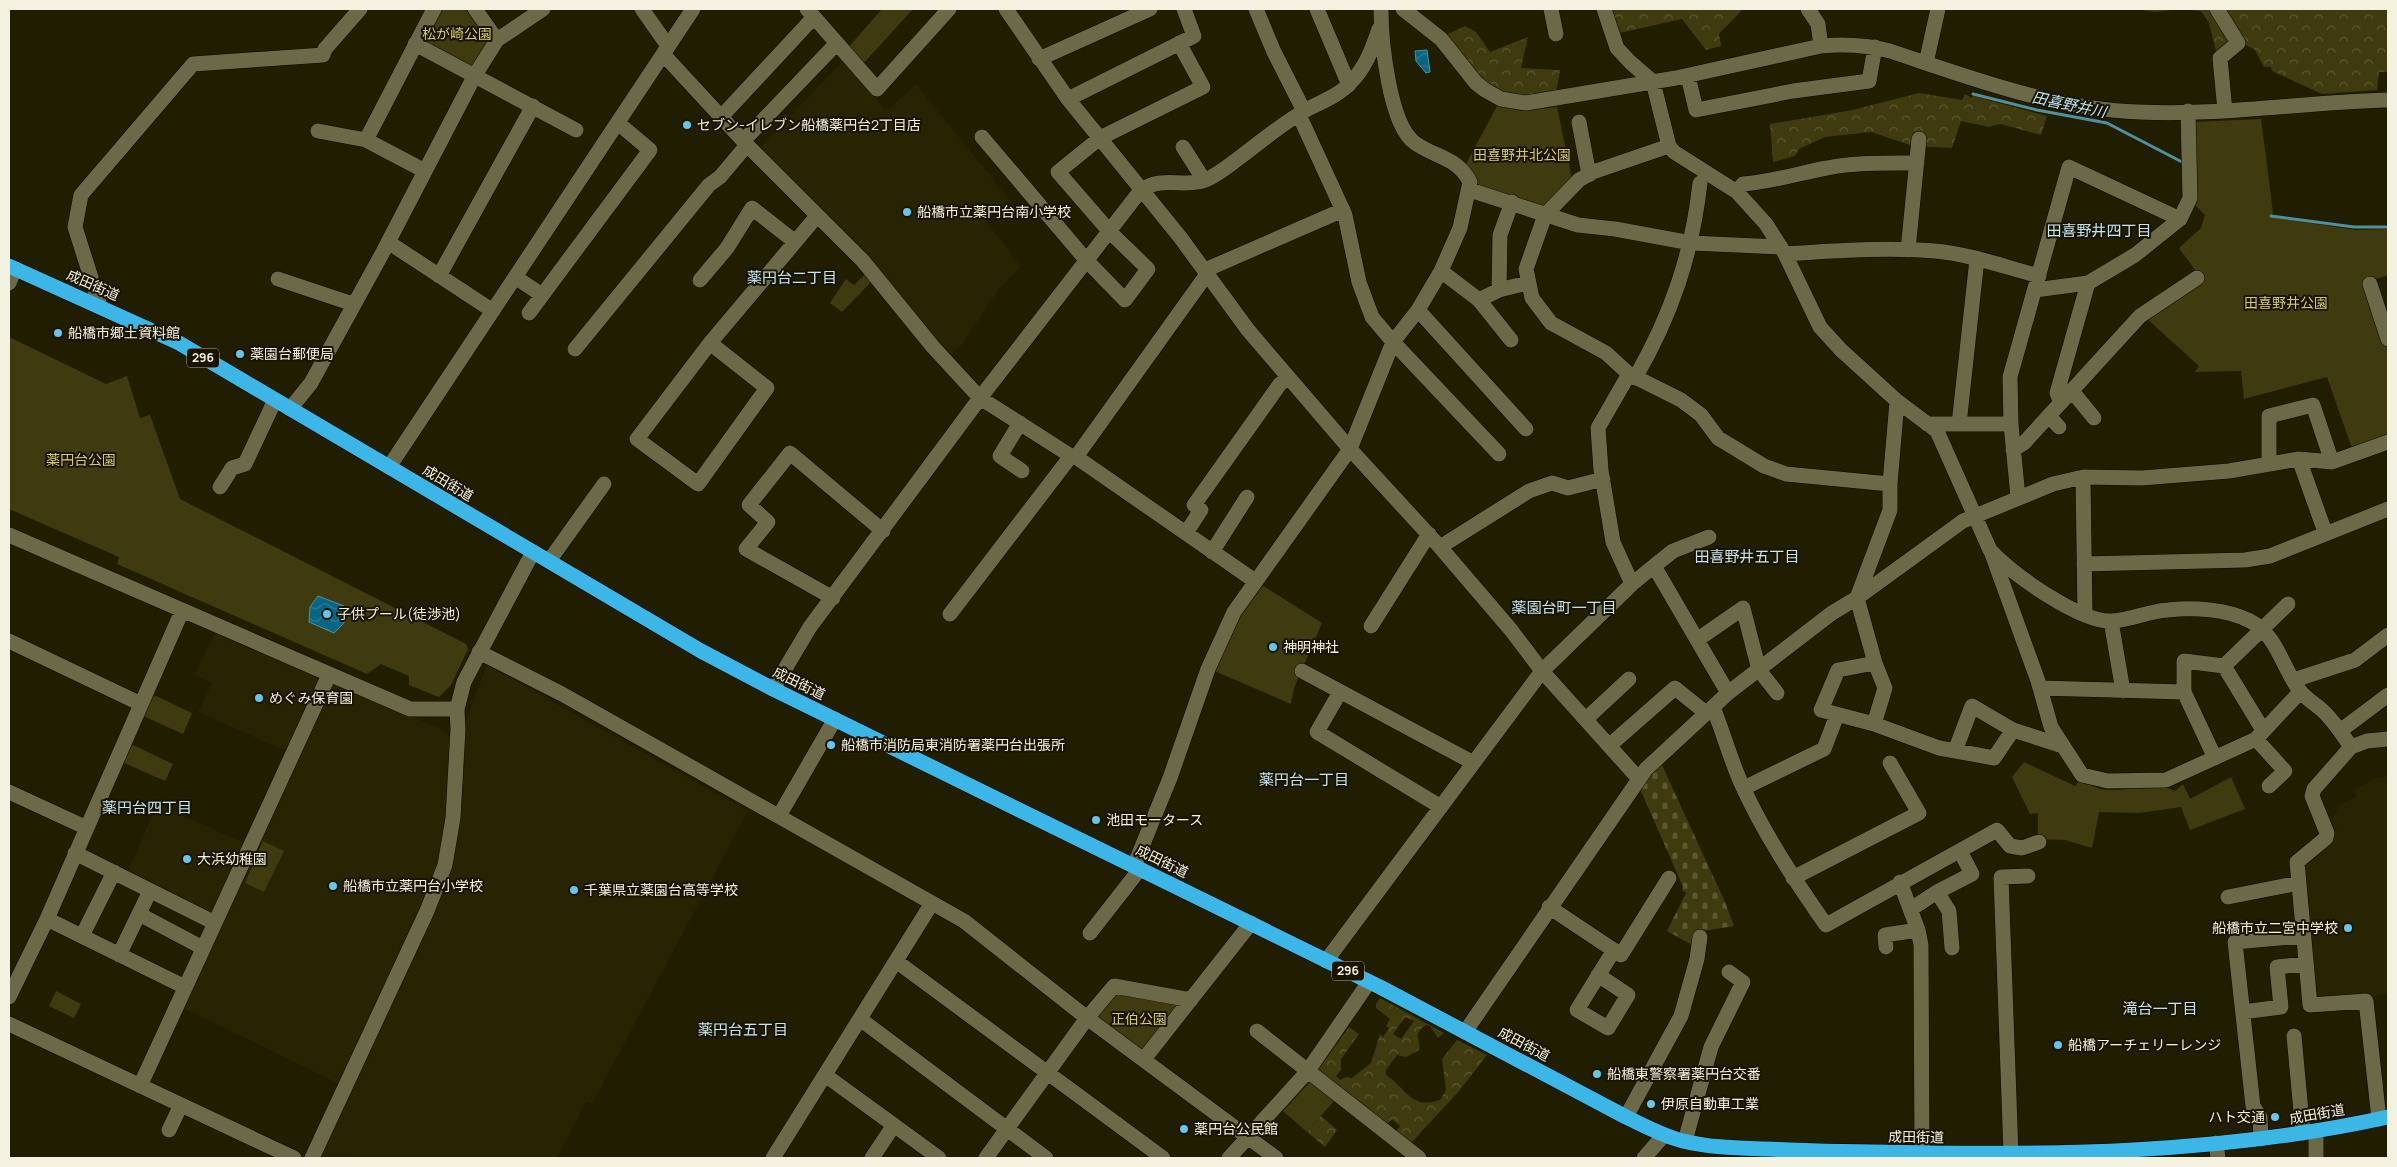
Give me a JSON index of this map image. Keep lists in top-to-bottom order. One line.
{"streets":{"highway":["成田街道","296"]},"districts":["田喜野井四丁目","薬円台二丁目","田喜野井五丁目","薬園台町一丁目","薬円台一丁目","薬円台四丁目","滝台一丁目","薬円台五丁目"],"water":["田喜野井川"],"parks":["松が崎公園","田喜野井北公園","田喜野井公園","薬円台公園","正伯公園"],"places":["セブン-イレブン船橋薬円台2丁目店","船橋市立薬円台南小学校","船橋市郷土資料館","薬園台郵便局","子供プール(徒渉池)","神明神社","めぐみ保育園","船橋市消防局東消防署薬円台出張所","池田モータース","大浜幼稚園","船橋市立薬円台小学校","千葉県立薬園台高等学校","船橋市立二宮中学校","船橋アーチェリーレンジ","船橋東警察署薬円台交番","伊原自動車工業","ハト交通","薬円台公民館"]}
